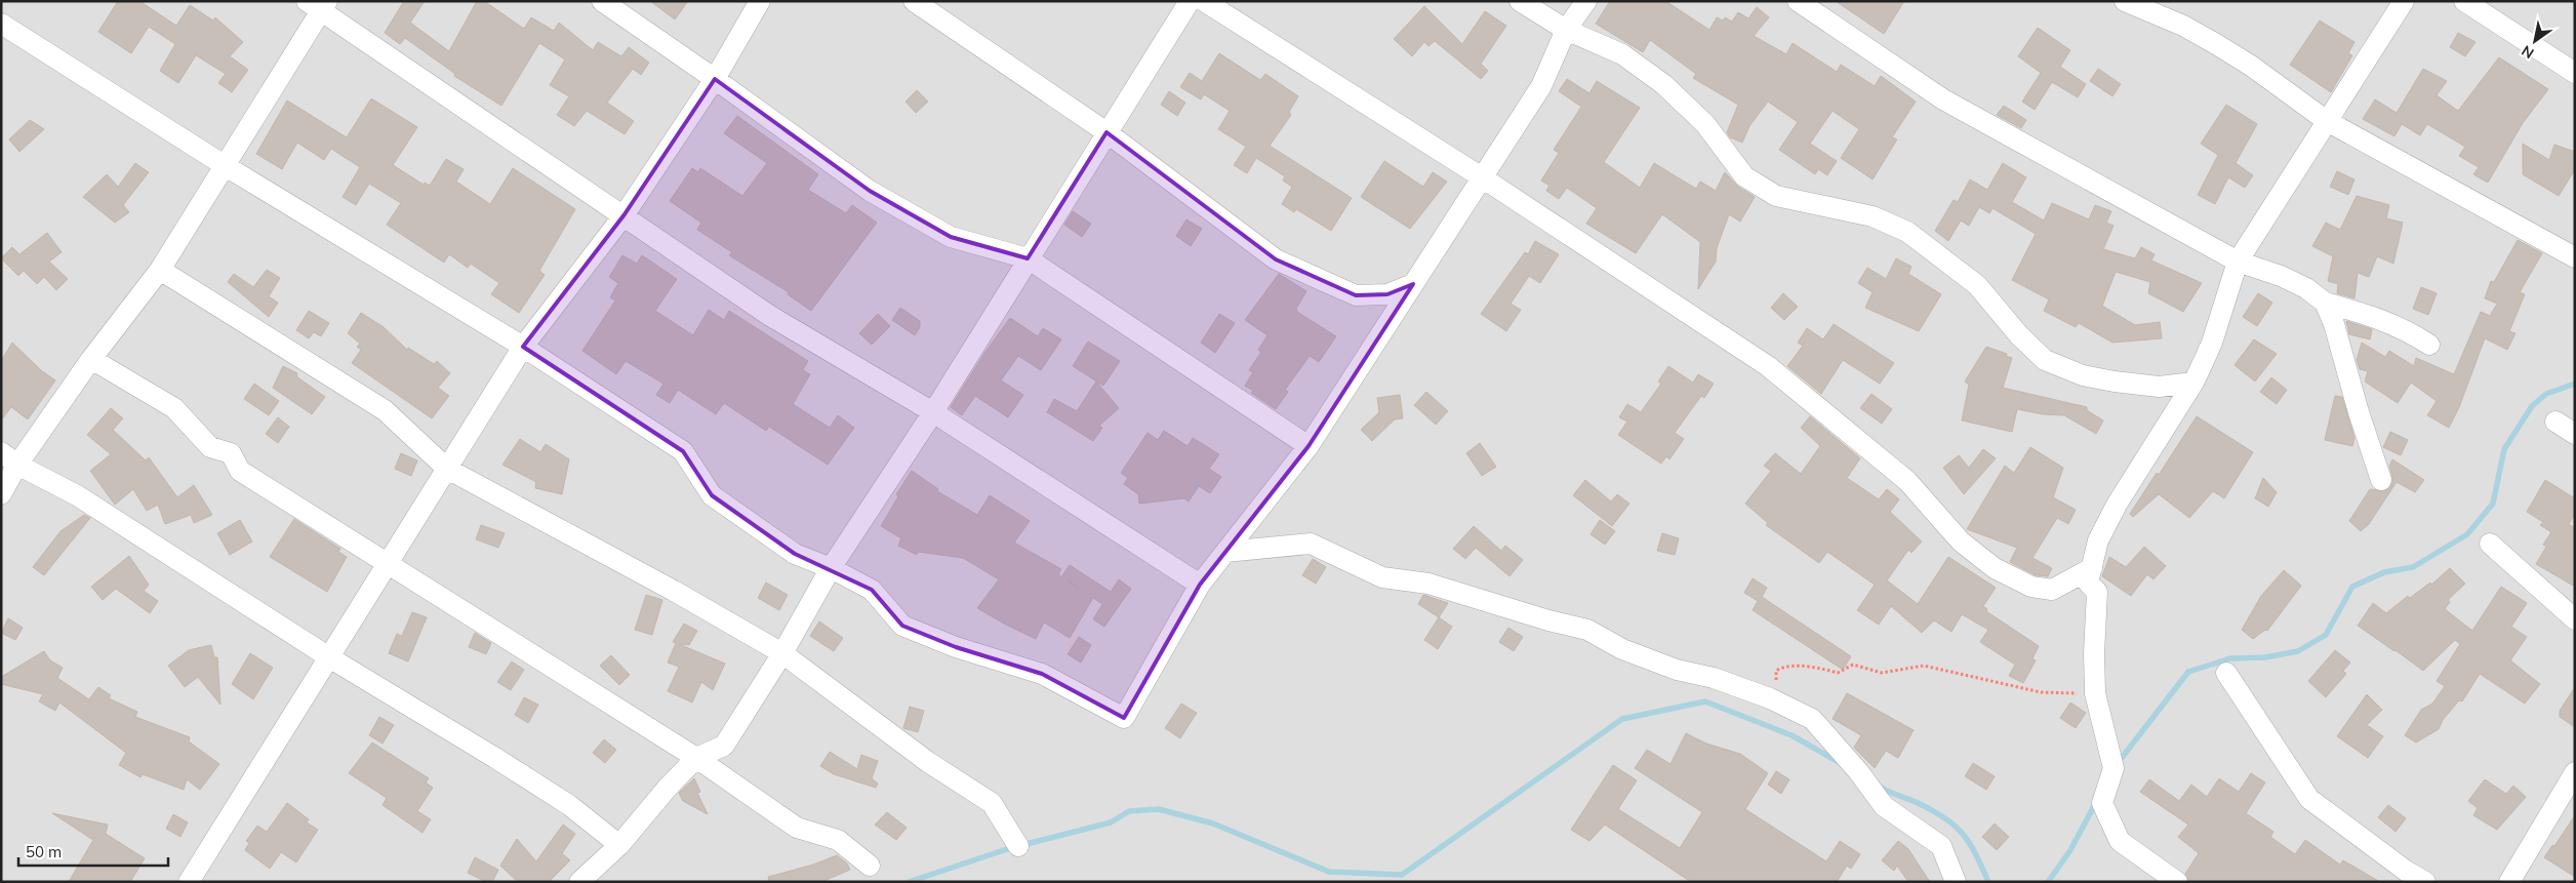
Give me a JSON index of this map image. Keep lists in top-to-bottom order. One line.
{"scale_bar":"50 m","north":"bottom left"}
